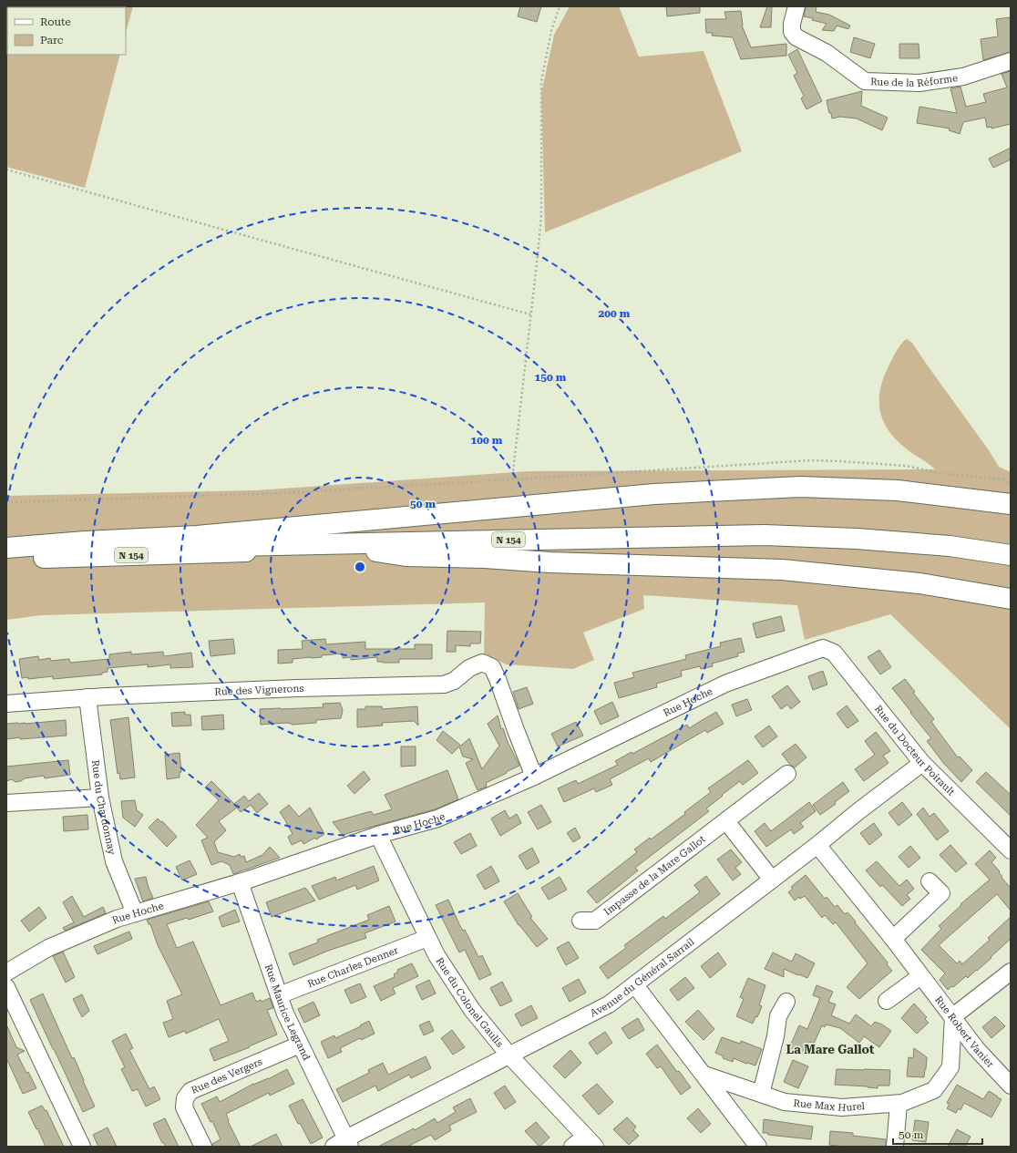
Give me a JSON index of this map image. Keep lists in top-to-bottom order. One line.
{"streets":{"main road":["N 154"],"street":["Rue de la Réforme","Rue des Vignerons","Rue Hoche","Rue du Docteur Poirault","Rue du Chardonnay","Impasse de la Mare Gallot","Rue Charles Denner","Avenue du Général Sarrail","Rue du Colonel Gaulis","Rue Maurice Legrand","Rue Robert Vanier","Rue des Vergers","Rue Max Hurel"]},"crossings":[["Rue des Vignerons","Rue Hoche"],["Rue des Vignerons","Rue du Chardonnay"],["Rue Hoche","Rue du Docteur Poirault"],["Rue Hoche","Rue du Chardonnay"],["Rue Hoche","Rue du Colonel Gaulis"],["Rue Hoche","Rue Maurice Legrand"],["Rue du Docteur Poirault","Avenue du Général Sarrail"],["Rue Charles Denner","Rue du Colonel Gaulis"],["Rue Charles Denner","Rue Maurice Legrand"],["Avenue du Général Sarrail","Rue du Colonel Gaulis"],["Avenue du Général Sarrail","Rue Maurice Legrand"],["Avenue du Général Sarrail","Rue Robert Vanier"],["Rue Maurice Legrand","Rue des Vergers"],["Rue Robert Vanier","Rue Max Hurel"]],"districts":["La Mare Gallot"],"legend":["Route","Parc"],"scale_bar":"50 m","rings":["200 m","150 m","100 m","50 m"]}
